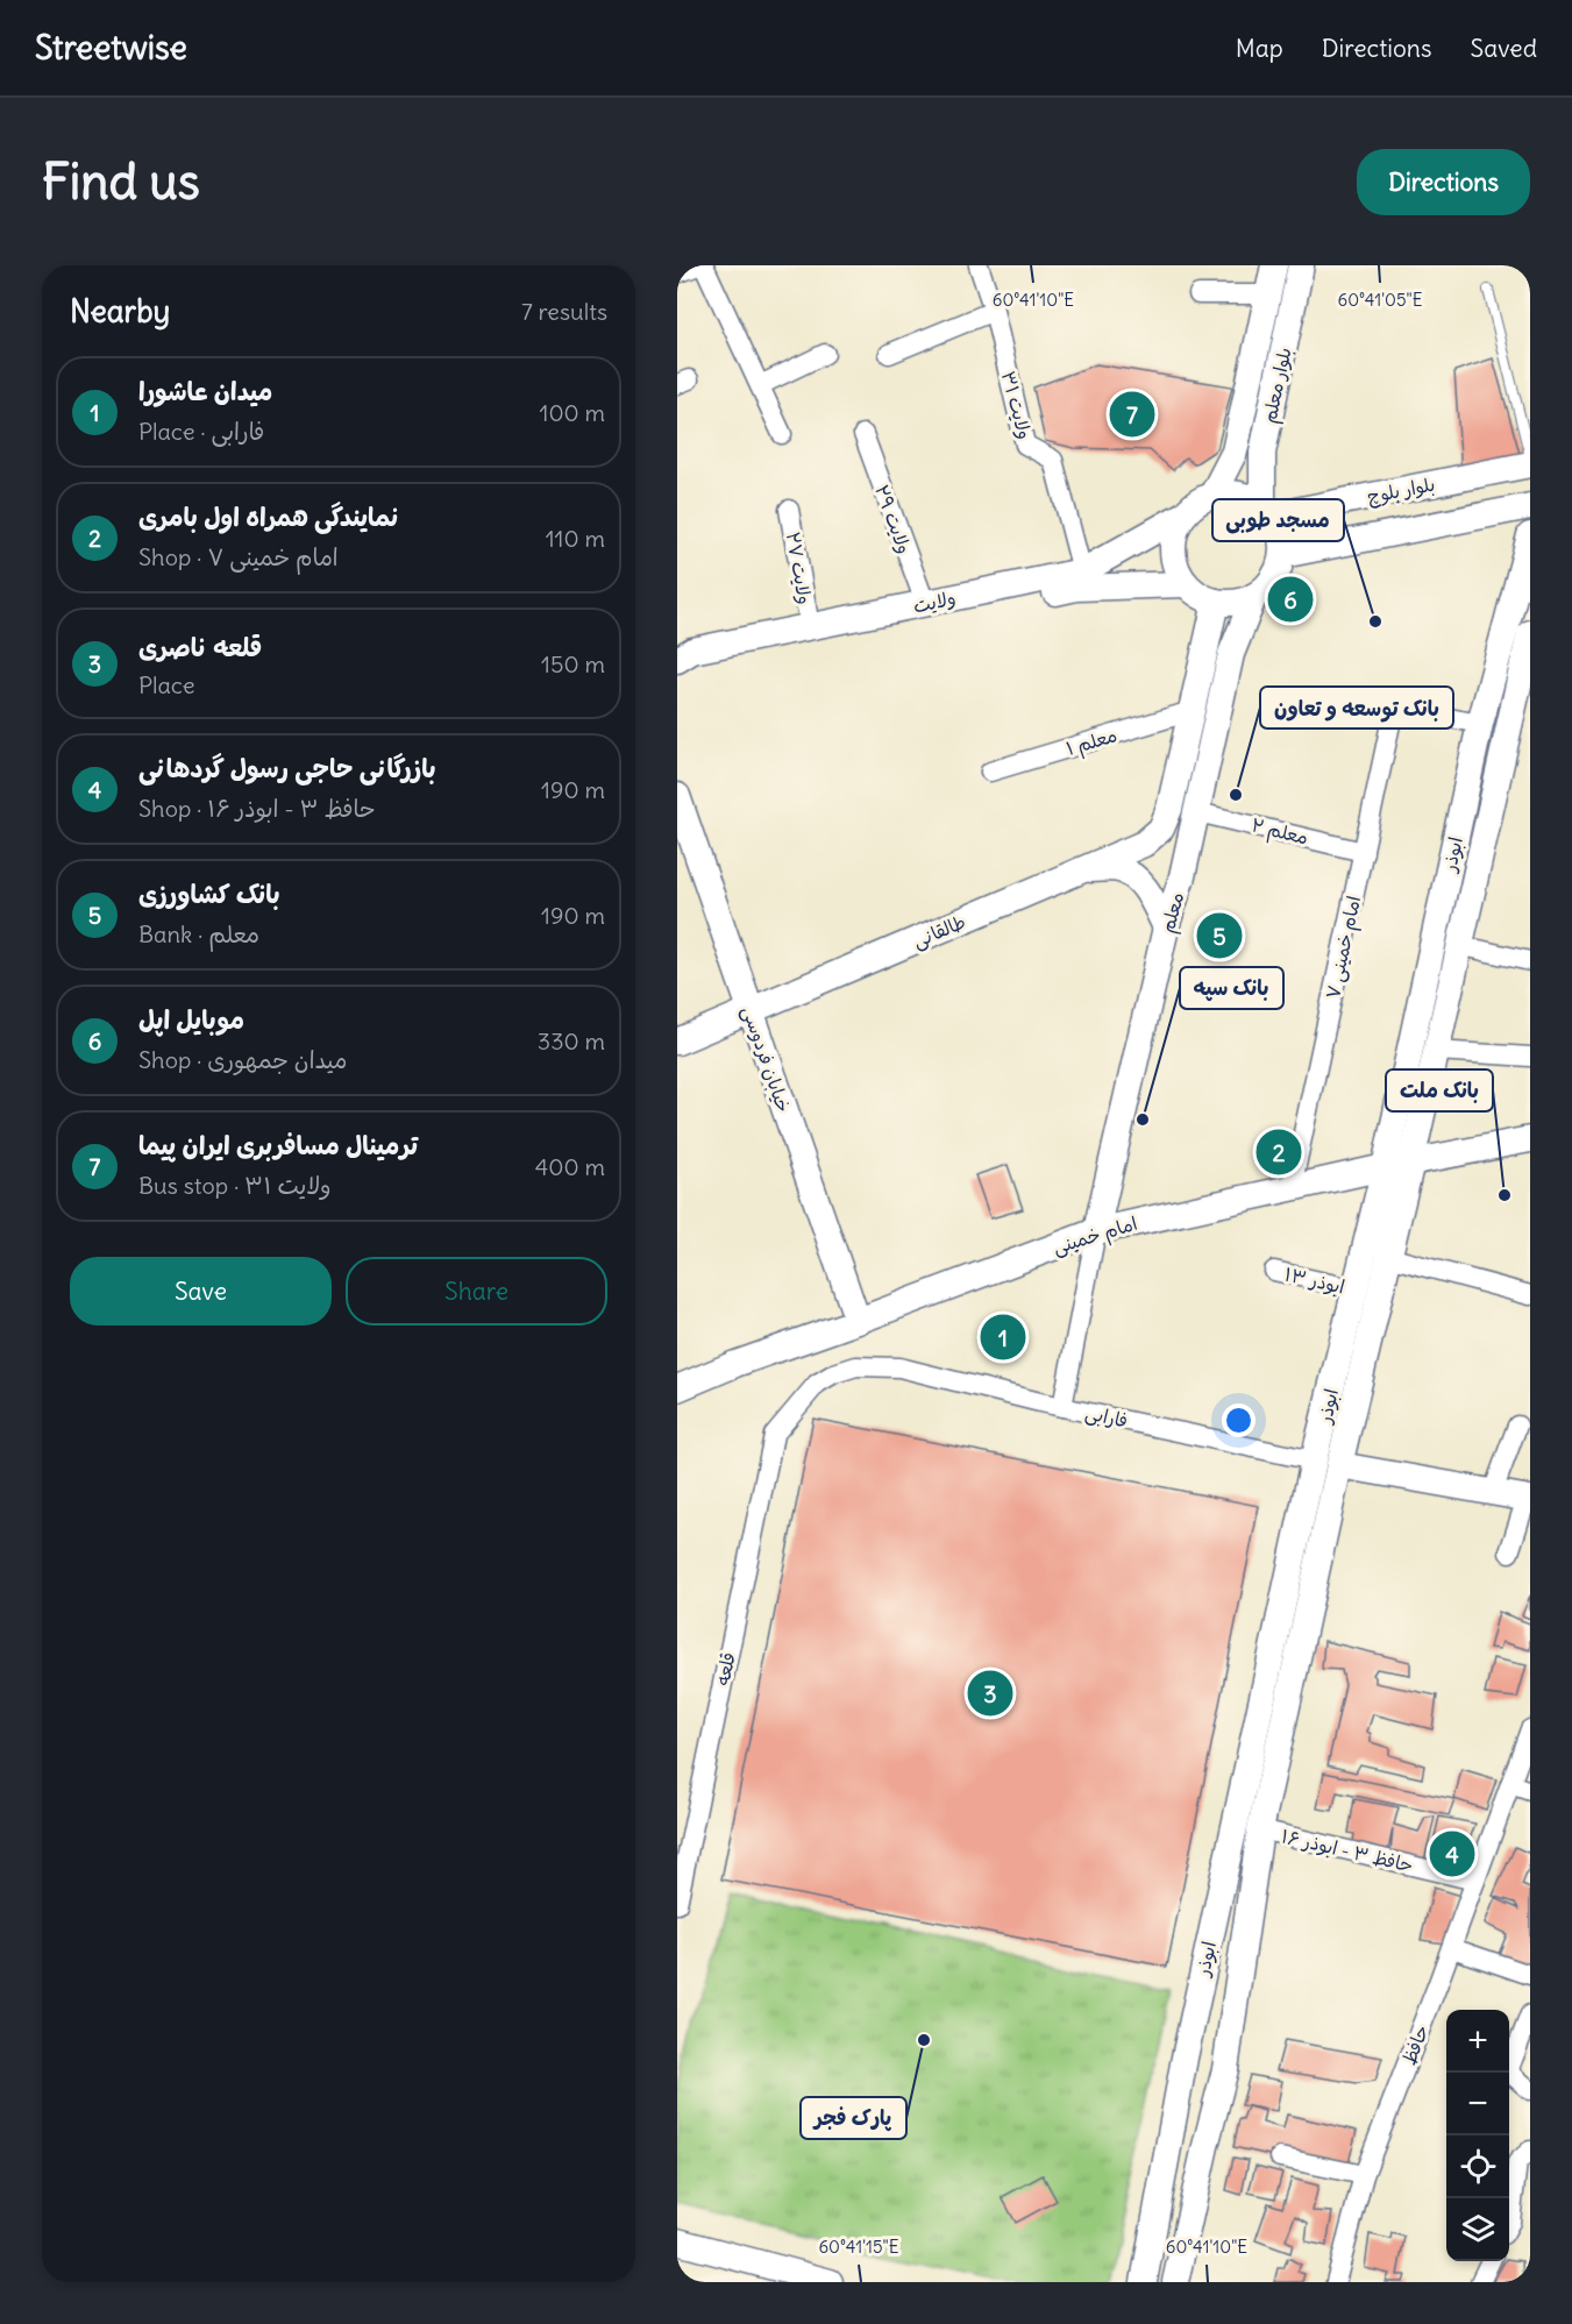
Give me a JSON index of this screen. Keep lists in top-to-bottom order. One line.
{"streets":{"main road":["بلوار معلم","بلوار بلوچ","ولایت","ابوذر","معلم","طالقانی","خیابان فردوسی","امام خمینی","فارابی"],"street":["ولایت ۳۱","ولایت ۲۹","ولایت ۲۷","معلم ۱","معلم ۲","امام خمینی ۷","ابوذر ۱۳","قلعه","حافظ ۳ - ابوذر ۱۶","حافظ"]},"crossings":[["بلوار معلم","بلوار بلوچ"],["بلوار معلم","ولایت"],["بلوار معلم","معلم"],["ولایت ۳۱","ولایت"],["بلوار بلوچ","ولایت"],["بلوار بلوچ","معلم"],["ولایت ۲۹","ولایت"],["ولایت ۲۷","ولایت"],["ولایت","معلم"],["معلم ۱","طالقانی"],["معلم ۲","معلم"],["معلم ۲","امام خمینی ۷"],["ابوذر","امام خمینی ۷"],["ابوذر","امام خمینی"],["ابوذر","ابوذر ۱۳"],["ابوذر","فارابی"],["ابوذر","حافظ ۳ - ابوذر ۱۶"],["معلم","امام خمینی"],["طالقانی","خیابان فردوسی"],["امام خمینی ۷","امام خمینی"],["خیابان فردوسی","امام خمینی"],["فارابی","قلعه"],["حافظ ۳ - ابوذر ۱۶","حافظ"]],"places":["مسجد طوبی","بانک توسعه و تعاون","بانک سپه","بانک ملت","پارک فجر"],"page":{"header":"Streetwise","nav":["Map","Directions","Saved"],"buttons":["Directions",["Save","Share"]],"title":"Find us","heading":["Nearby","7 results"],"list":[{"mark":"1","name":"میدان عاشورا","note":"Place · فارابی","value":"100 m"},{"mark":"2","name":"نمایندگی همراه اول بامری","note":"Shop · امام خمینی ۷","value":"110 m"},{"mark":"3","name":"قلعه ناصری","note":"Place","value":"150 m"},{"mark":"4","name":"بازرگانی حاجی رسول گردهانی","note":"Shop · حافظ ۳ - ابوذر ۱۶","value":"190 m"},{"mark":"5","name":"بانک کشاورزی","note":"Bank · معلم","value":"190 m"},{"mark":"6","name":"موبایل اپل","note":"Shop · میدان جمهوری","value":"330 m"},{"mark":"7","name":"ترمینال مسافربری ایران پیما","note":"Bus stop · ولایت ۳۱","value":"400 m"}],"pins":["7","6","5","2","1","3","4"],"map_buttons":["+","−"]},"coordinates":["60°41'10\"E","60°41'05\"E","60°41'15\"E"]}
